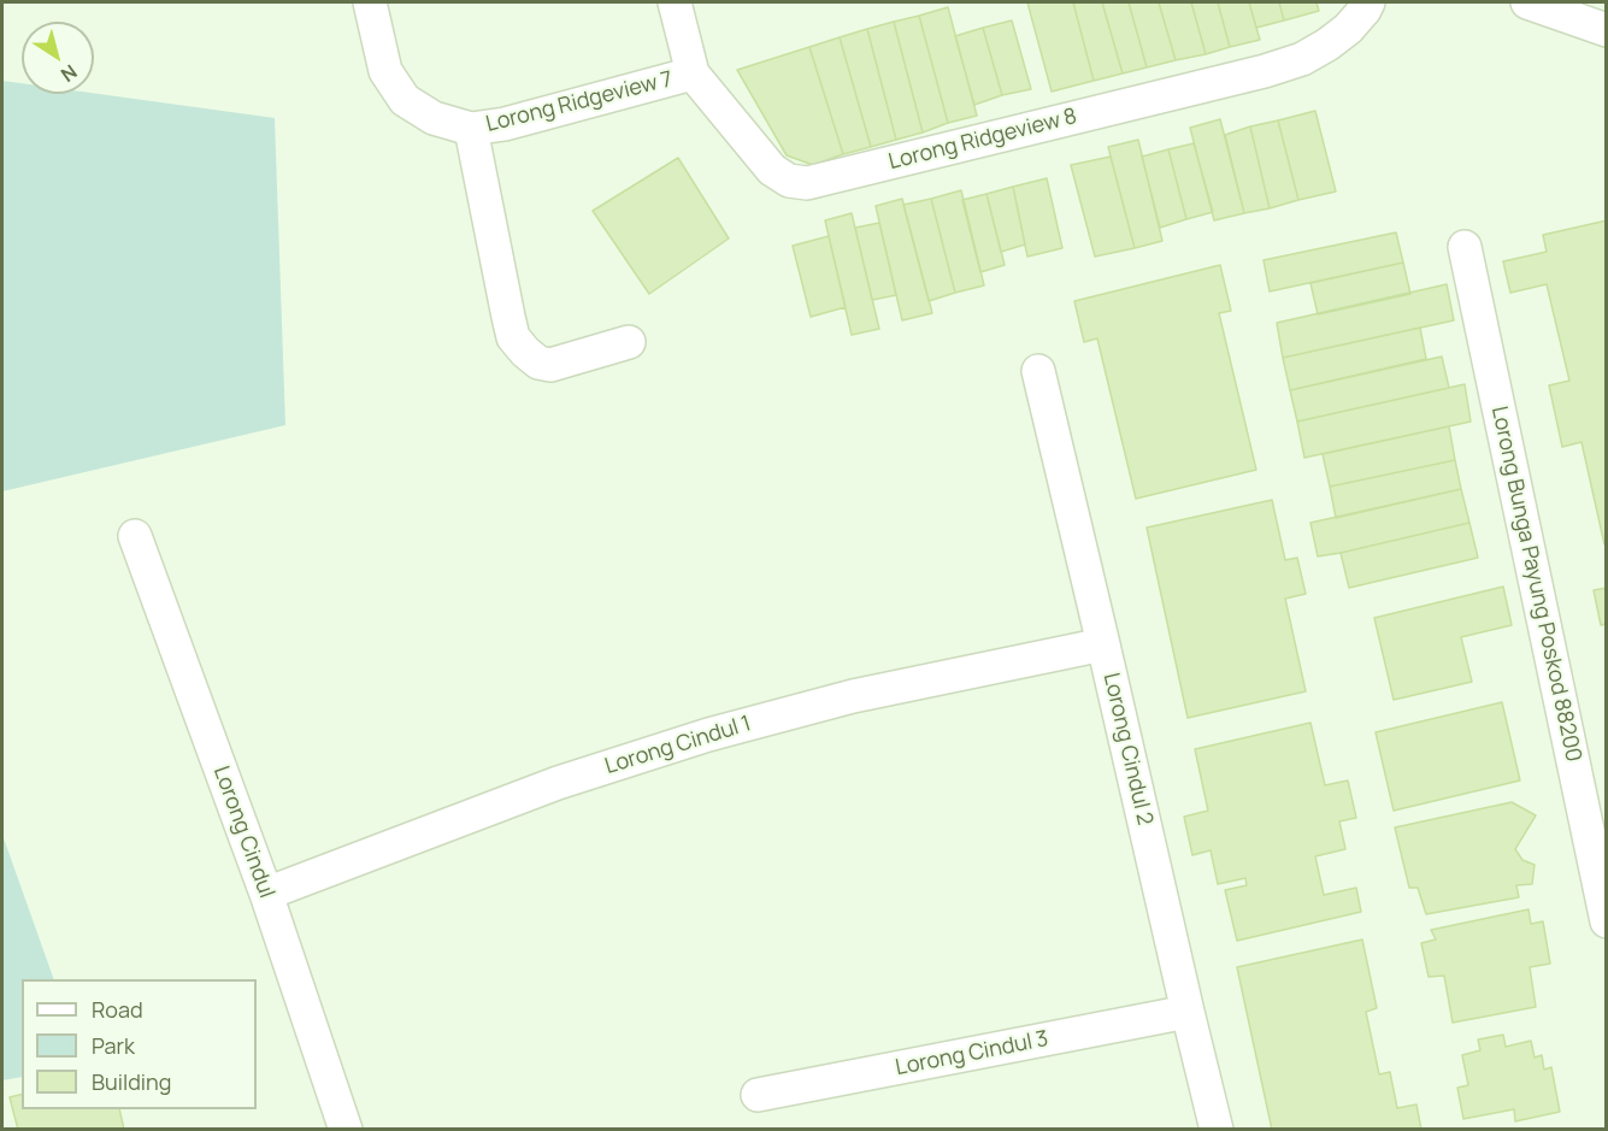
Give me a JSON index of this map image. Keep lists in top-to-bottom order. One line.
{"streets":{"street":["Lorong Ridgeview 7","Lorong Ridgeview 8","Lorong Bunga Payung Poskod 88200","Lorong Cindul 1","Lorong Cindul 2","Lorong Cindul","Lorong Cindul 3"]},"crossings":[["Lorong Ridgeview 7","Lorong Ridgeview 8"],["Lorong Cindul 1","Lorong Cindul 2"],["Lorong Cindul 1","Lorong Cindul"],["Lorong Cindul 2","Lorong Cindul 3"]],"legend":["Road","Park","Building"],"north":"bottom right"}
